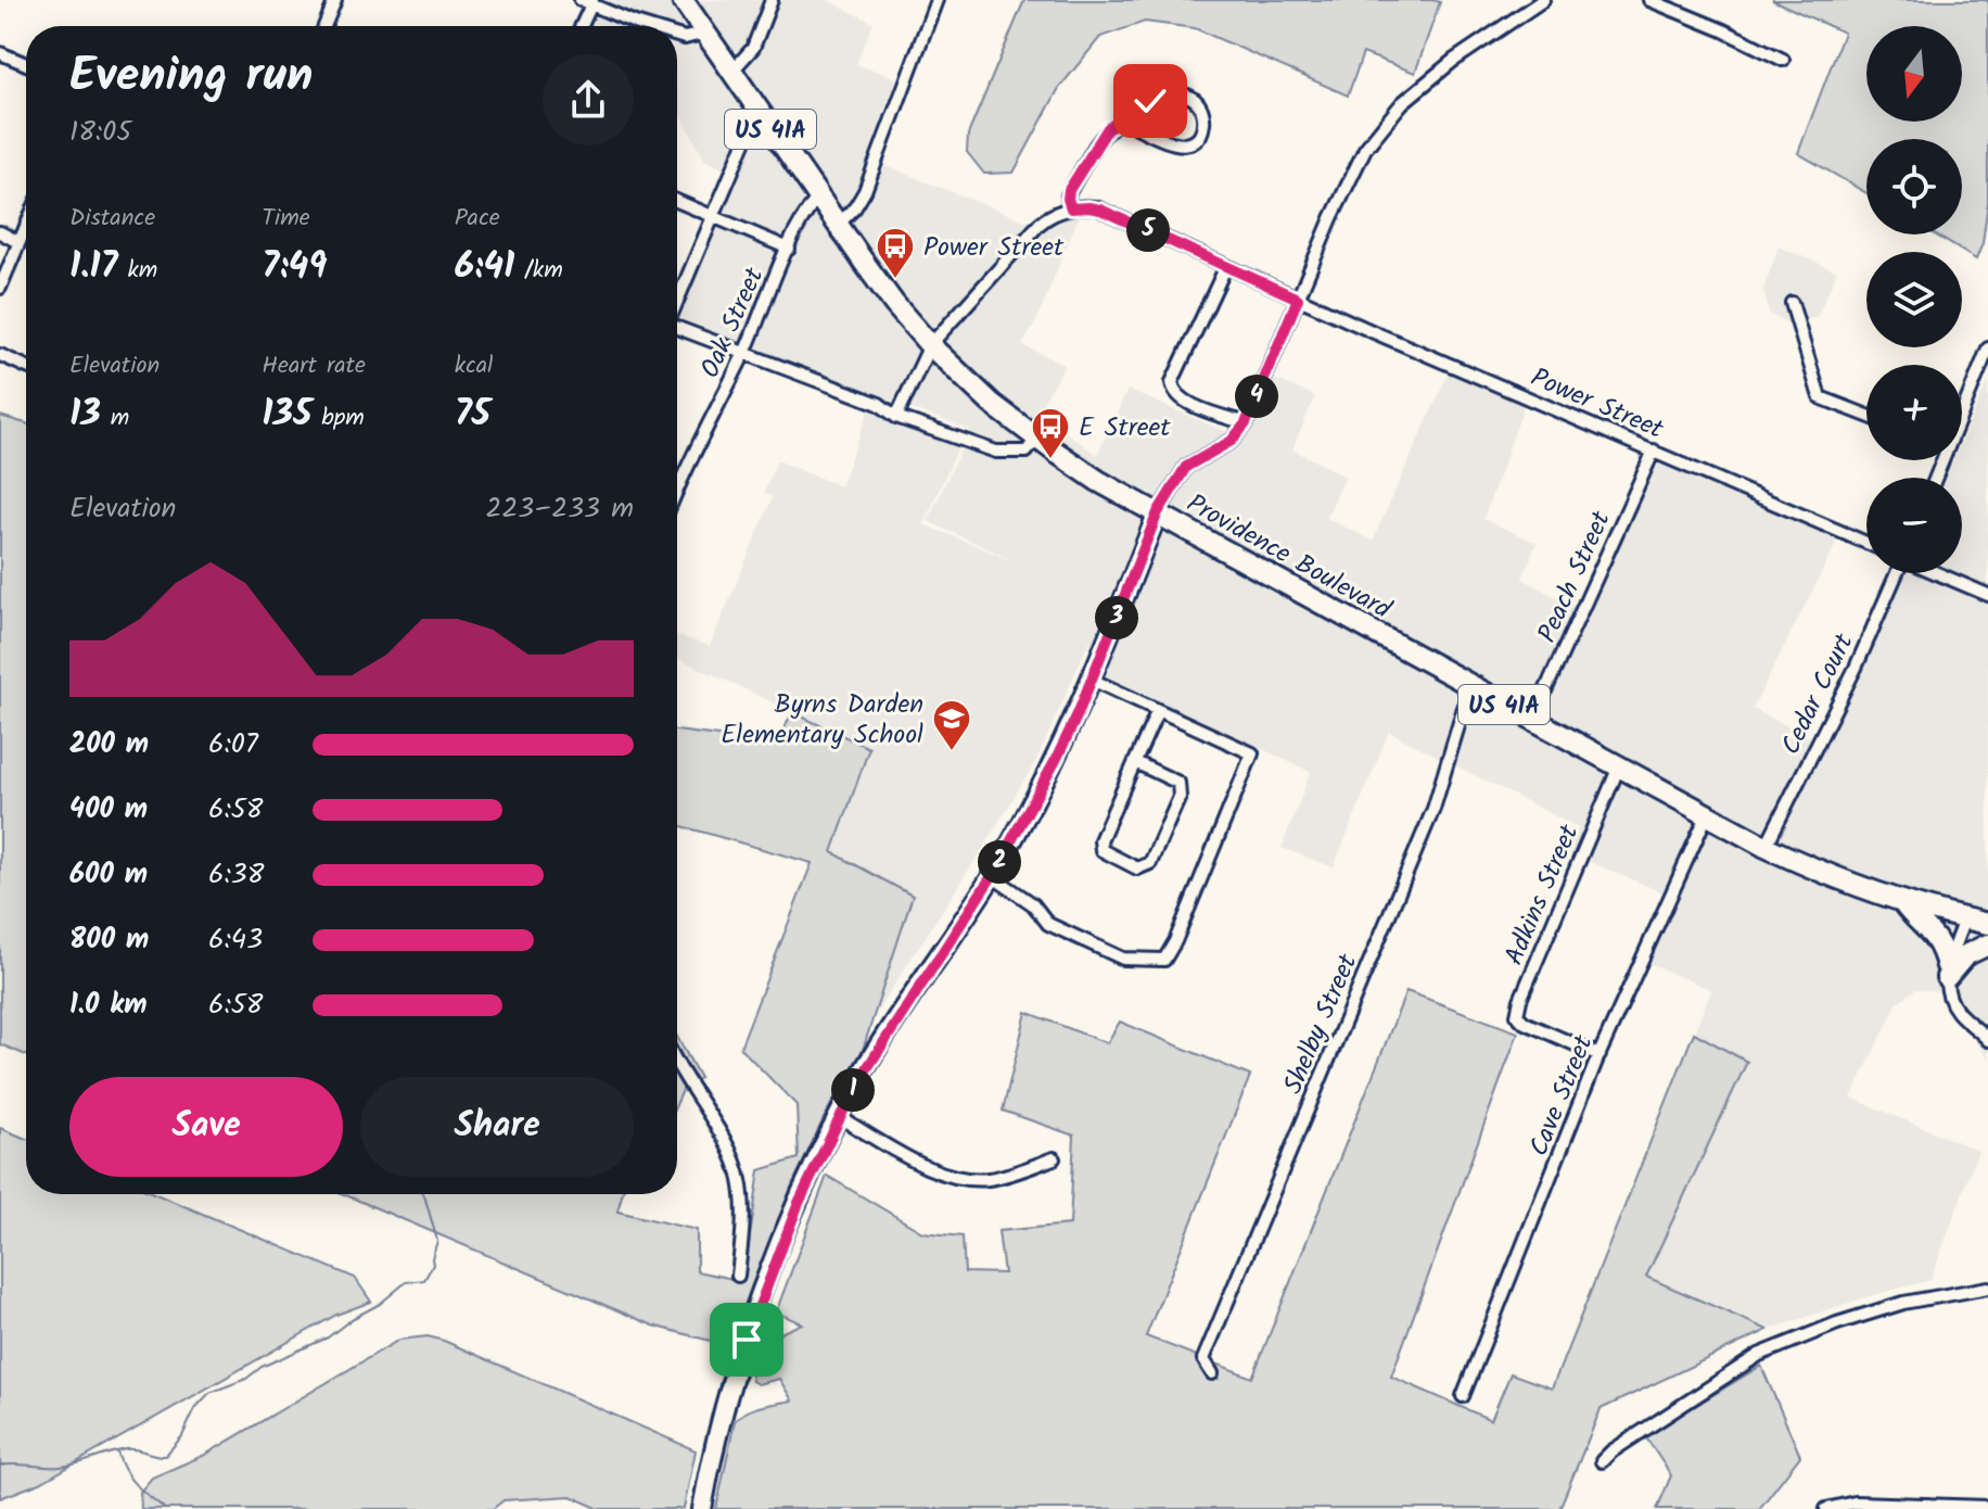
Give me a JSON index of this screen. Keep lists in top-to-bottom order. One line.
{"streets":{"highway":["US 41A","Providence Boulevard"],"street":["Oak Street","Power Street","Peach Street","Cedar Court","Adkins Street","Shelby Street","Cave Street"]},"crossings":[["Oak Street","Providence Boulevard"],["Power Street","Peach Street"],["Providence Boulevard","Peach Street"],["Providence Boulevard","Cedar Court"],["Providence Boulevard","Adkins Street"],["Providence Boulevard","Shelby Street"],["Providence Boulevard","Cave Street"],["Adkins Street","Cave Street"]],"places":{"bus stop":["Power Street","E Street"],"school or university":["Byrns Darden Elementary School"]},"north":"bottom","page":{"map_buttons":["+","−"],"heading":["Evening run","18:05"],"stats":[["Distance","1.17 km"],["Time","7:49"],["Pace","6:41 /km"],["Elevation","13 m"],["Heart rate","135 bpm"],["kcal","75"]],"pins":["5","4","3","2","1"],"chart":["Elevation","223–233 m"],"list":[{"name":"200 m","note":"6:07"},{"name":"400 m","note":"6:58"},{"name":"600 m","note":"6:38"},{"name":"800 m","note":"6:43"},{"name":"1.0 km","note":"6:58"}],"buttons":["Save","Share"]}}
